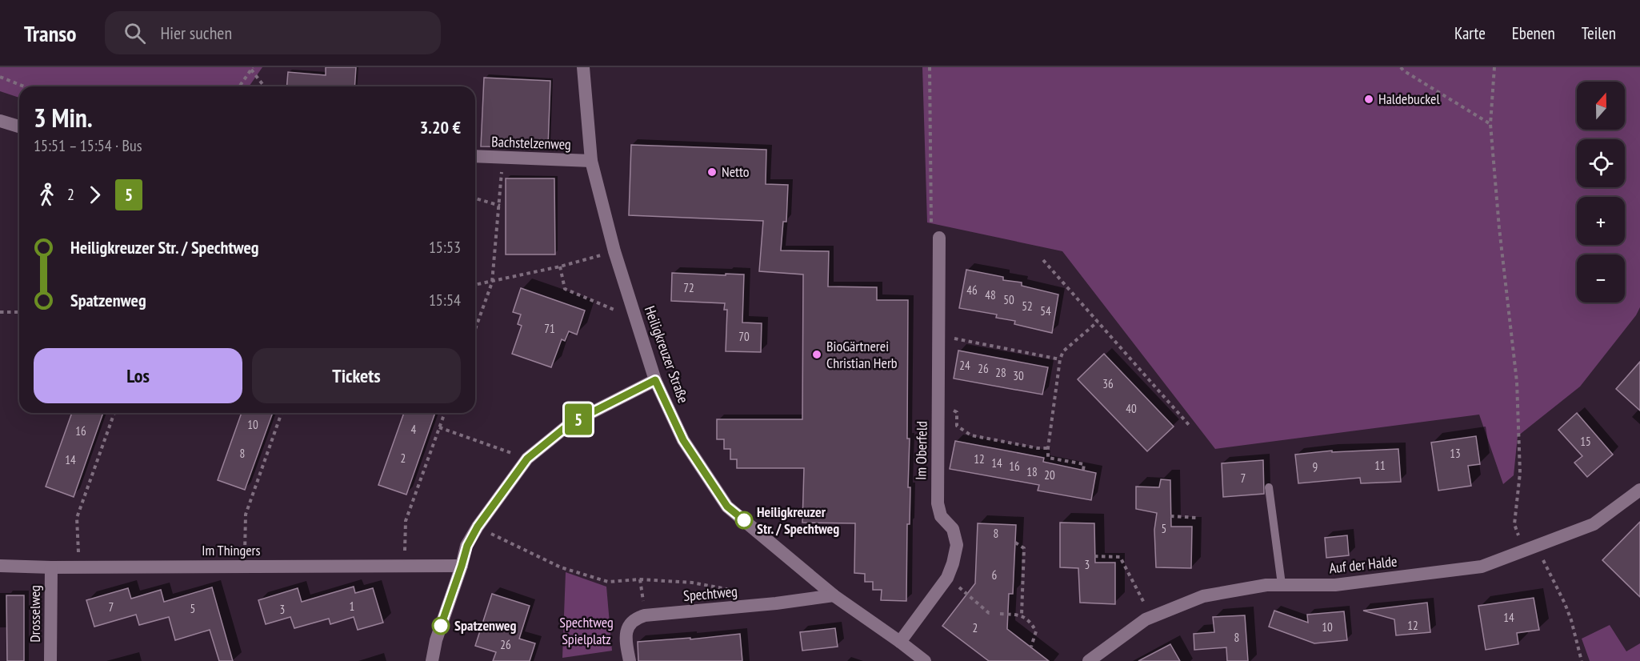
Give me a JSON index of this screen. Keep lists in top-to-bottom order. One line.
{"streets":{"street":["Bachstelzenweg","Heiligkreuzer Straße","Im Oberfeld","Im Thingers","Auf der Halde","Spechtweg","Drosselweg"]},"crossings":[["Bachstelzenweg","Heiligkreuzer Straße"],["Heiligkreuzer Straße","Im Oberfeld"],["Heiligkreuzer Straße","Spechtweg"],["Im Thingers","Drosselweg"]],"parks":["Spechtweg Spielplatz"],"places":["Haldebuckel","Netto","BioGärtnerei Christian Herb","Heiligkreuzer Str. / Spechtweg","Spatzenweg"],"lines":["bus line 5"],"house_numbers":["72","46","48","50","52","54","71","70","24","26","28","30","36","40","10","4","16","15","8","13","2","12","14","14","11","16","9","18","20","7","5","8","3","6","1","7","5","3","14","12","10","2","8","26"],"north":"top","page":{"header":"Transo","search":"Hier suchen","nav":["Karte","Ebenen","Teilen"],"on_map":"5","map_buttons":["+","−"],"heading":["3 Min.","15:51 – 15:54 · Bus","3.20 €"],"legs":["2","5"],"list":[{"name":"Heiligkreuzer Str. / Spechtweg","value":"15:53"},{"name":"Spatzenweg","value":"15:54"}],"buttons":["Los","Tickets"]}}
